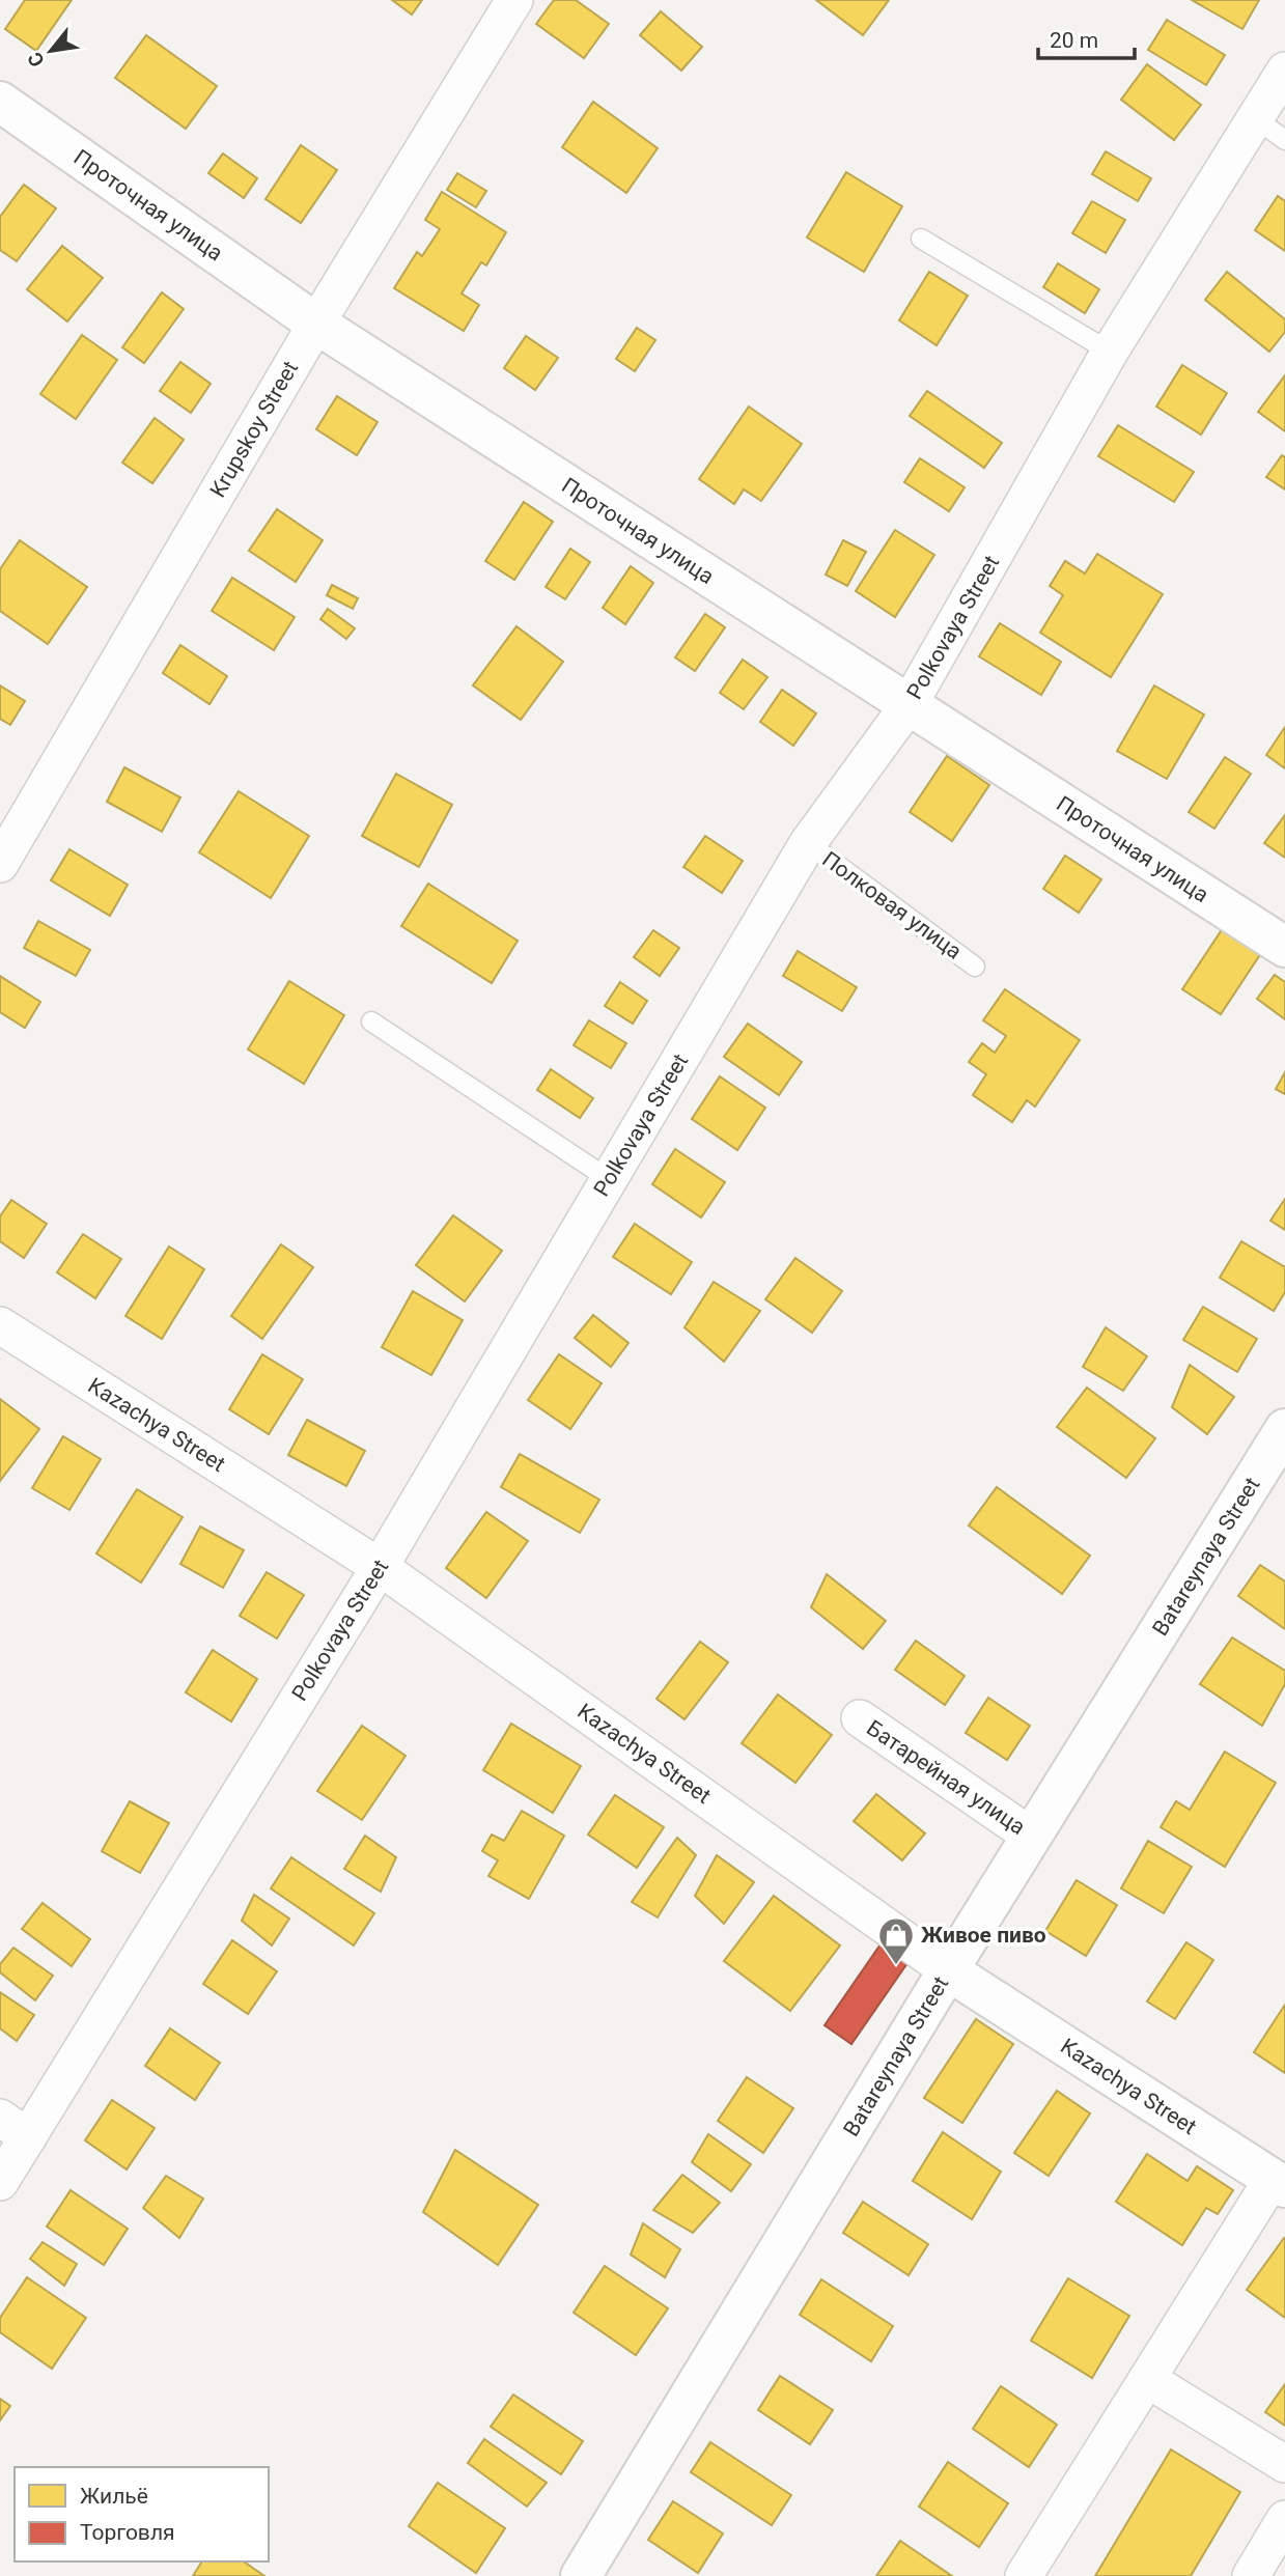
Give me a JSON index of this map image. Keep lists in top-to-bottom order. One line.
{"streets":{"street":["Проточная улица","Krupskoy Street","Polkovaya Street","Kazachya Street","Batareynaya Street","Батарейная улица"],"lane":["Полковая улица"]},"crossings":[["Проточная улица","Krupskoy Street"],["Проточная улица","Polkovaya Street"],["Polkovaya Street","Полковая улица"],["Polkovaya Street","Kazachya Street"],["Kazachya Street","Batareynaya Street"],["Batareynaya Street","Батарейная улица"]],"places":{"shop":["Живое пиво"]},"legend":["Жильё","Торговля"],"scale_bar":"20 m","north":"bottom left"}
